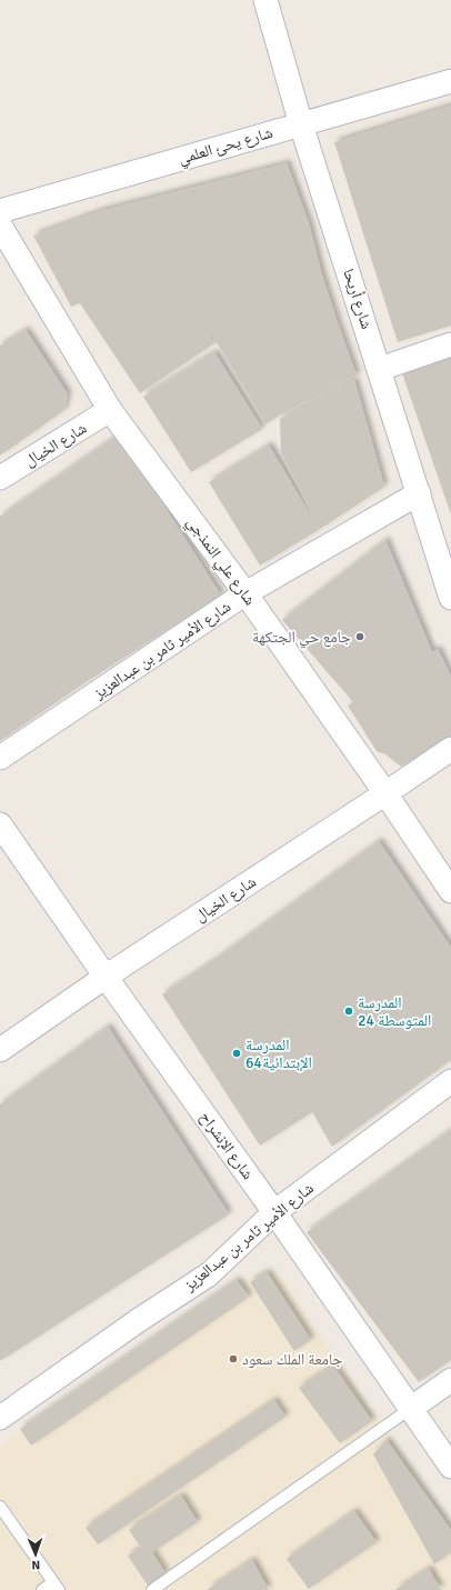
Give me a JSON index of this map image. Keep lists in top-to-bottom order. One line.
{"streets":{"street":["شارع يحئ العلمي","شارع أريحا","شارع الخيال","شارع علي النمذجي","شارع الأمير ثامر بن عبدالعزيز","شارع الإنشراح"]},"crossings":[["شارع يحئ العلمي","شارع أريحا"],["شارع أريحا","شارع الأمير ثامر بن عبدالعزيز"],["شارع الخيال","شارع علي النمذجي"],["شارع الخيال","شارع الإنشراح"],["شارع علي النمذجي","شارع الأمير ثامر بن عبدالعزيز"],["شارع الأمير ثامر بن عبدالعزيز","شارع الإنشراح"]],"places":["جامع حي الجتكهة","المدرسة المتوسطة 24","المدرسة الإبتدائية64","جامعة الملك سعود"],"north":"bottom"}
